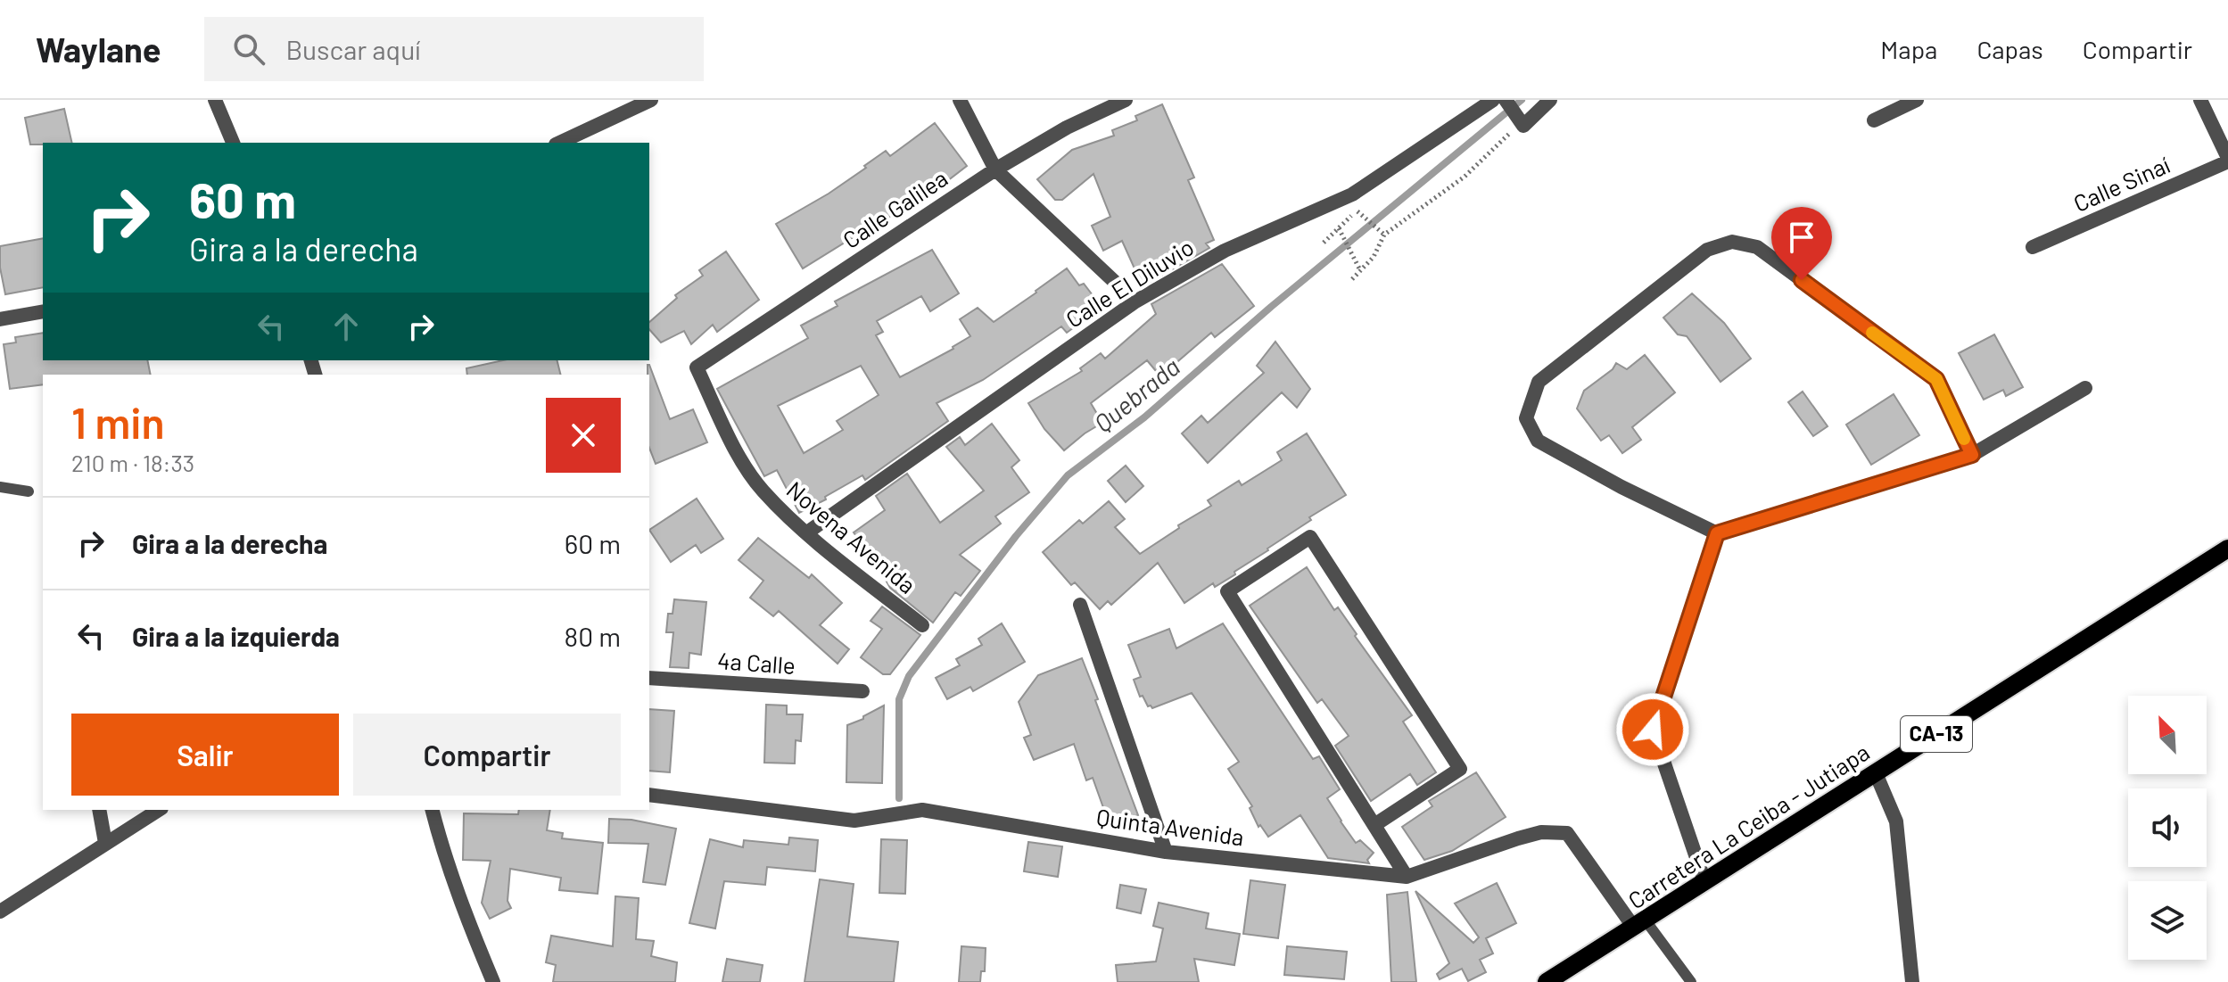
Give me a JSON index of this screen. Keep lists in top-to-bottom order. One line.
{"streets":{"main road":["CA-13","Carretera La Ceiba - Jutiapa"],"street":["Calle Sinaí","Calle Galilea","Calle El Diluvio","Novena Avenida","4a Calle","Quinta Avenida"]},"crossings":[["Calle Galilea","Novena Avenida"],["Calle El Diluvio","Novena Avenida"],["Carretera La Ceiba - Jutiapa","Quinta Avenida"]],"water":["Quebrada"],"north":"top left","page":{"header":"Waylane","search":"Buscar aquí","nav":["Mapa","Capas","Compartir"],"turn":["60 m","Gira a la derecha"],"heading":["1 min","210 m · 18:33"],"list":[{"name":"Gira a la derecha","value":"60 m"},{"name":"Gira a la izquierda","value":"80 m"}],"buttons":["Salir","Compartir"]}}
